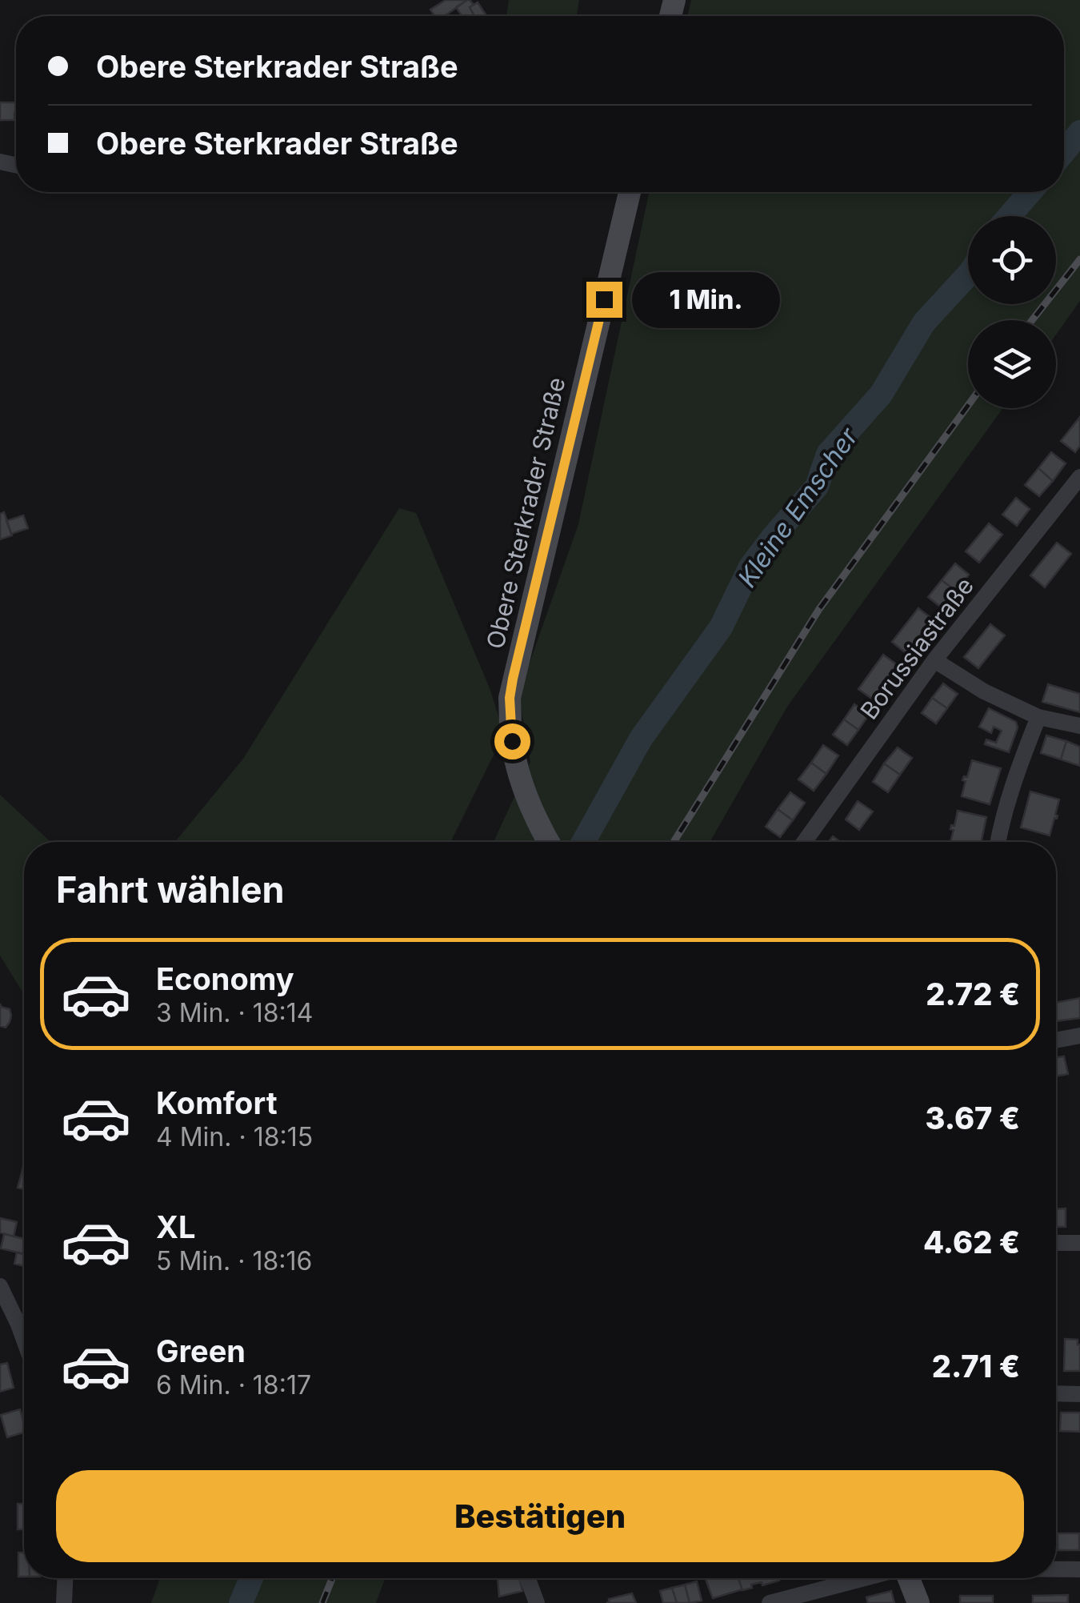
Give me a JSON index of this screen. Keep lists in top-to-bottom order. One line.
{"streets":{"street":["Obere Sterkrader Straße","Borussiastraße"]},"water":["Kleine Emscher"],"page":{"banner":["Obere Sterkrader Straße","Obere Sterkrader Straße"],"bubble":"1 Min.","heading":"Fahrt wählen","list":[{"name":"Economy","note":"3 Min. · 18:14","value":"2.72 €"},{"name":"Komfort","note":"4 Min. · 18:15","value":"3.67 €"},{"name":"XL","note":"5 Min. · 18:16","value":"4.62 €"},{"name":"Green","note":"6 Min. · 18:17","value":"2.71 €"}],"buttons":"Bestätigen"}}
